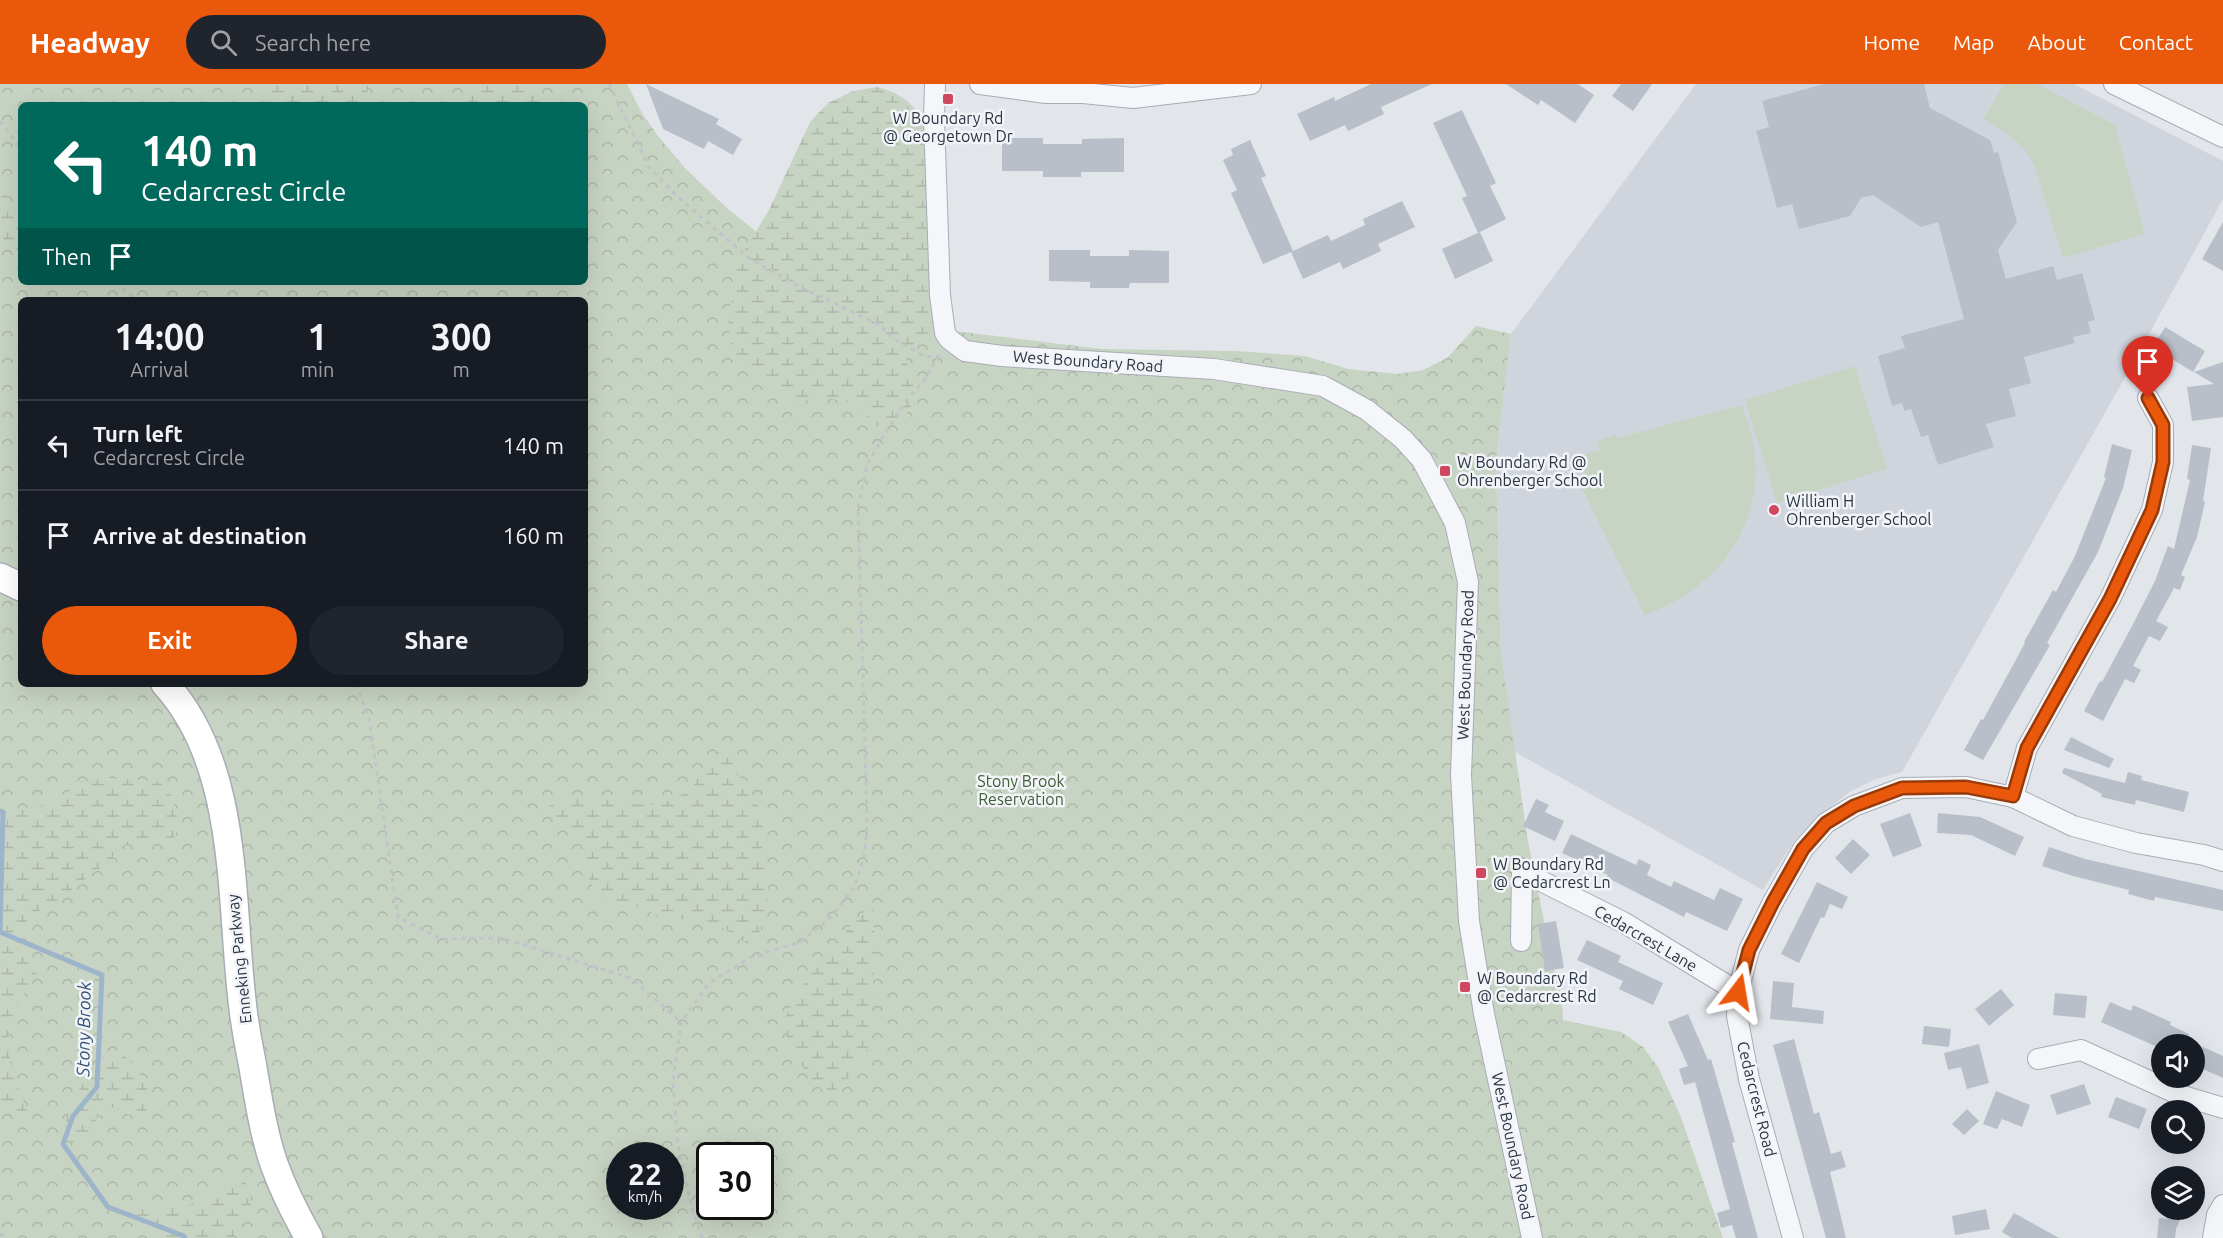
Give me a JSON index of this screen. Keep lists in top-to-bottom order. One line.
{"streets":{"main road":["Enneking Parkway"],"street":["West Boundary Road","Cedarcrest Lane","Cedarcrest Road"]},"crossings":[["Cedarcrest Lane","Cedarcrest Road"]],"water":["Stony Brook"],"parks":["Stony Brook Reservation"],"places":{"transit":["W Boundary Rd @ Georgetown Dr","W Boundary Rd @ Ohrenberger School","W Boundary Rd @ Cedarcrest Ln","W Boundary Rd @ Cedarcrest Rd"],"other":["William H Ohrenberger School"]},"page":{"header":"Headway","search":"Search here","nav":["Home","Map","About","Contact"],"turn":["140 m","Cedarcrest Circle"],"then":"Then","eta":["14:00","Arrival","1","min","300","m"],"list":[{"name":"Turn left","note":"Cedarcrest Circle","value":"140 m"},{"name":"Arrive at destination","value":"160 m"}],"buttons":["Exit","Share"],"speed":"22 km/h","limit":"30"}}
